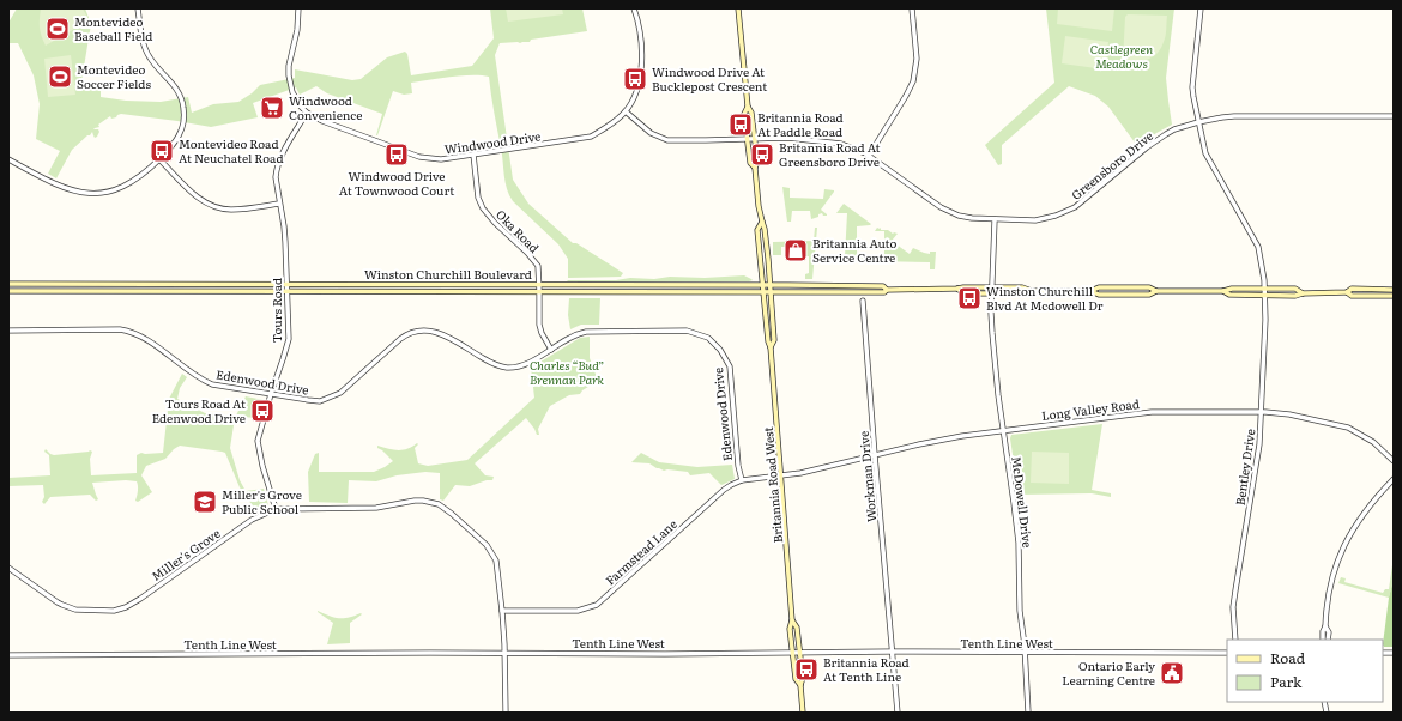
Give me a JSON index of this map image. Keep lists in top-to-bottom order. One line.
{"streets":{"main road":["Winston Churchill Boulevard","Britannia Road West"],"street":["Windwood Drive","Greensboro Drive","Oka Road","Tours Road","Edenwood Drive","Long Valley Road","Bentley Drive","Workman Drive","McDowell Drive","Farmstead Lane","Miller's Grove","Tenth Line West"]},"crossings":[["Windwood Drive","Greensboro Drive"],["Windwood Drive","Oka Road"],["Windwood Drive","Tours Road"],["Greensboro Drive","Bentley Drive"],["Greensboro Drive","Britannia Road West"],["Greensboro Drive","McDowell Drive"],["Oka Road","Winston Churchill Boulevard"],["Oka Road","Edenwood Drive"],["Winston Churchill Boulevard","Tours Road"],["Winston Churchill Boulevard","Bentley Drive"],["Winston Churchill Boulevard","Britannia Road West"],["Winston Churchill Boulevard","McDowell Drive"],["Tours Road","Edenwood Drive"],["Tours Road","Miller's Grove"],["Edenwood Drive","Farmstead Lane"],["Long Valley Road","Bentley Drive"],["Long Valley Road","Workman Drive"],["Long Valley Road","Britannia Road West"],["Long Valley Road","McDowell Drive"],["Long Valley Road","Farmstead Lane"],["Workman Drive","Tenth Line West"],["Britannia Road West","Farmstead Lane"],["Britannia Road West","Tenth Line West"],["McDowell Drive","Tenth Line West"],["Farmstead Lane","Miller's Grove"],["Miller's Grove","Tenth Line West"]],"parks":["Castlegreen Meadows","Charles “Bud” Brennan Park"],"places":{"sports":["Montevideo Baseball Field","Montevideo Soccer Fields"],"bus stop":["Windwood Drive At Bucklepost Crescent","Britannia Road At Paddle Road","Montevideo Road At Neuchatel Road","Windwood Drive At Townwood Court","Britannia Road At Greensboro Drive","Winston Churchill Blvd At Mcdowell Dr","Tours Road At Edenwood Drive","Britannia Road At Tenth Line"],"supermarket":["Windwood Convenience"],"shop":["Britannia Auto Service Centre"],"school or university":["Miller's Grove Public School"],"public building":["Ontario Early Learning Centre"]},"legend":["Road","Park"]}
